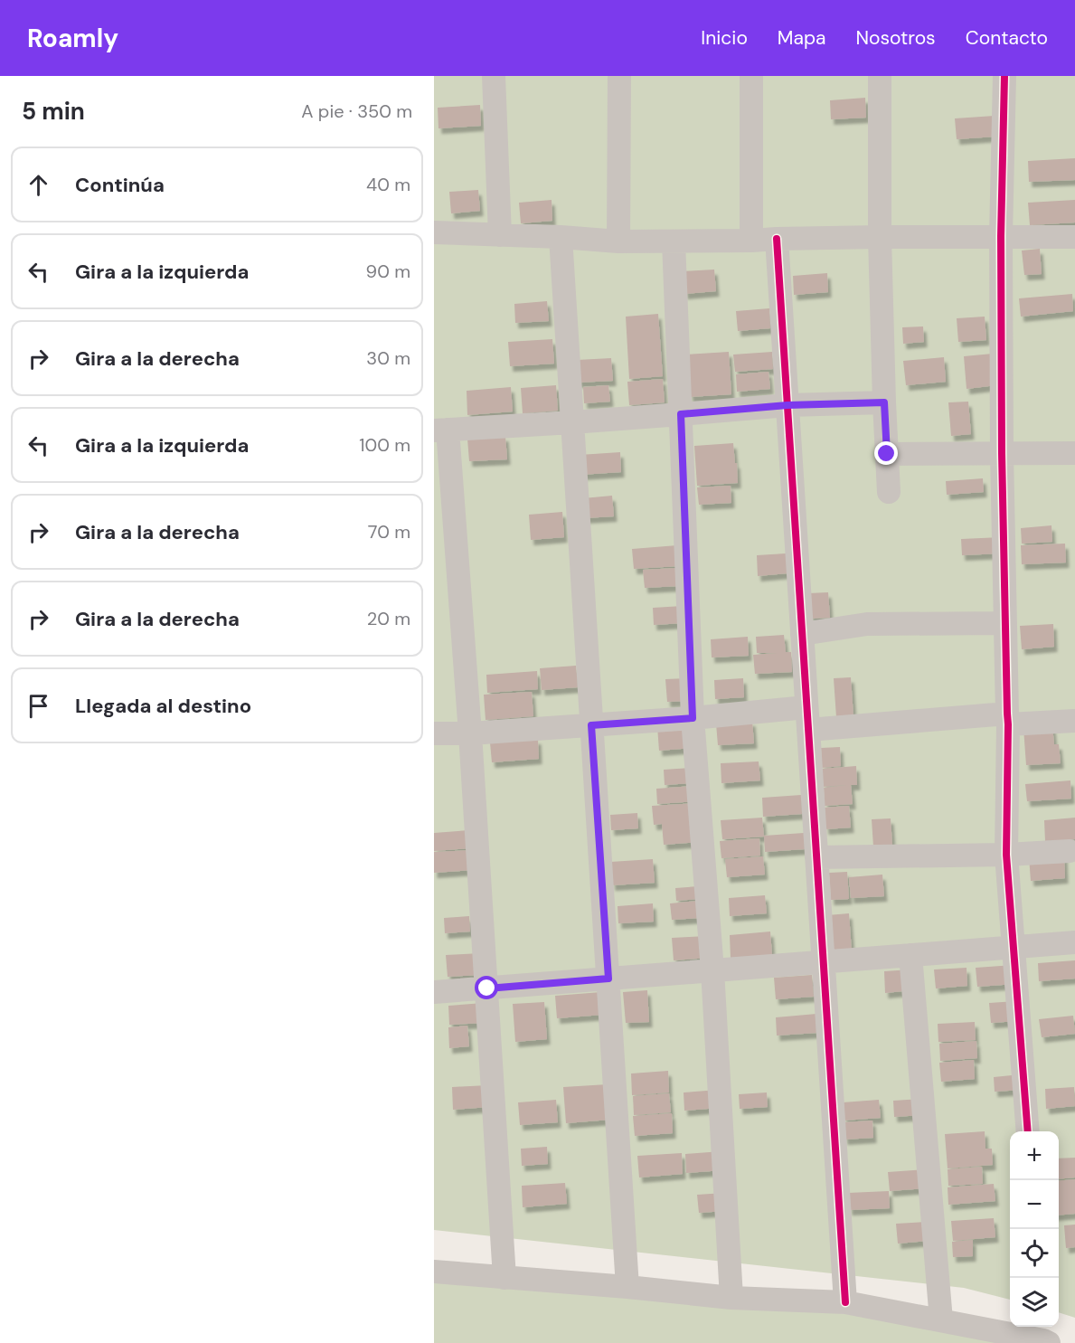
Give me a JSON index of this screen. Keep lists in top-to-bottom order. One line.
{"page":{"header":"Roamly","nav":["Inicio","Mapa","Nosotros","Contacto"],"heading":["5 min","A pie · 350 m"],"list":[["Continúa","40 m"],["Gira a la izquierda","90 m"],["Gira a la derecha","30 m"],["Gira a la izquierda","100 m"],["Gira a la derecha","70 m"],["Gira a la derecha","20 m"],"Llegada al destino"],"map_buttons":["+","−"]}}
